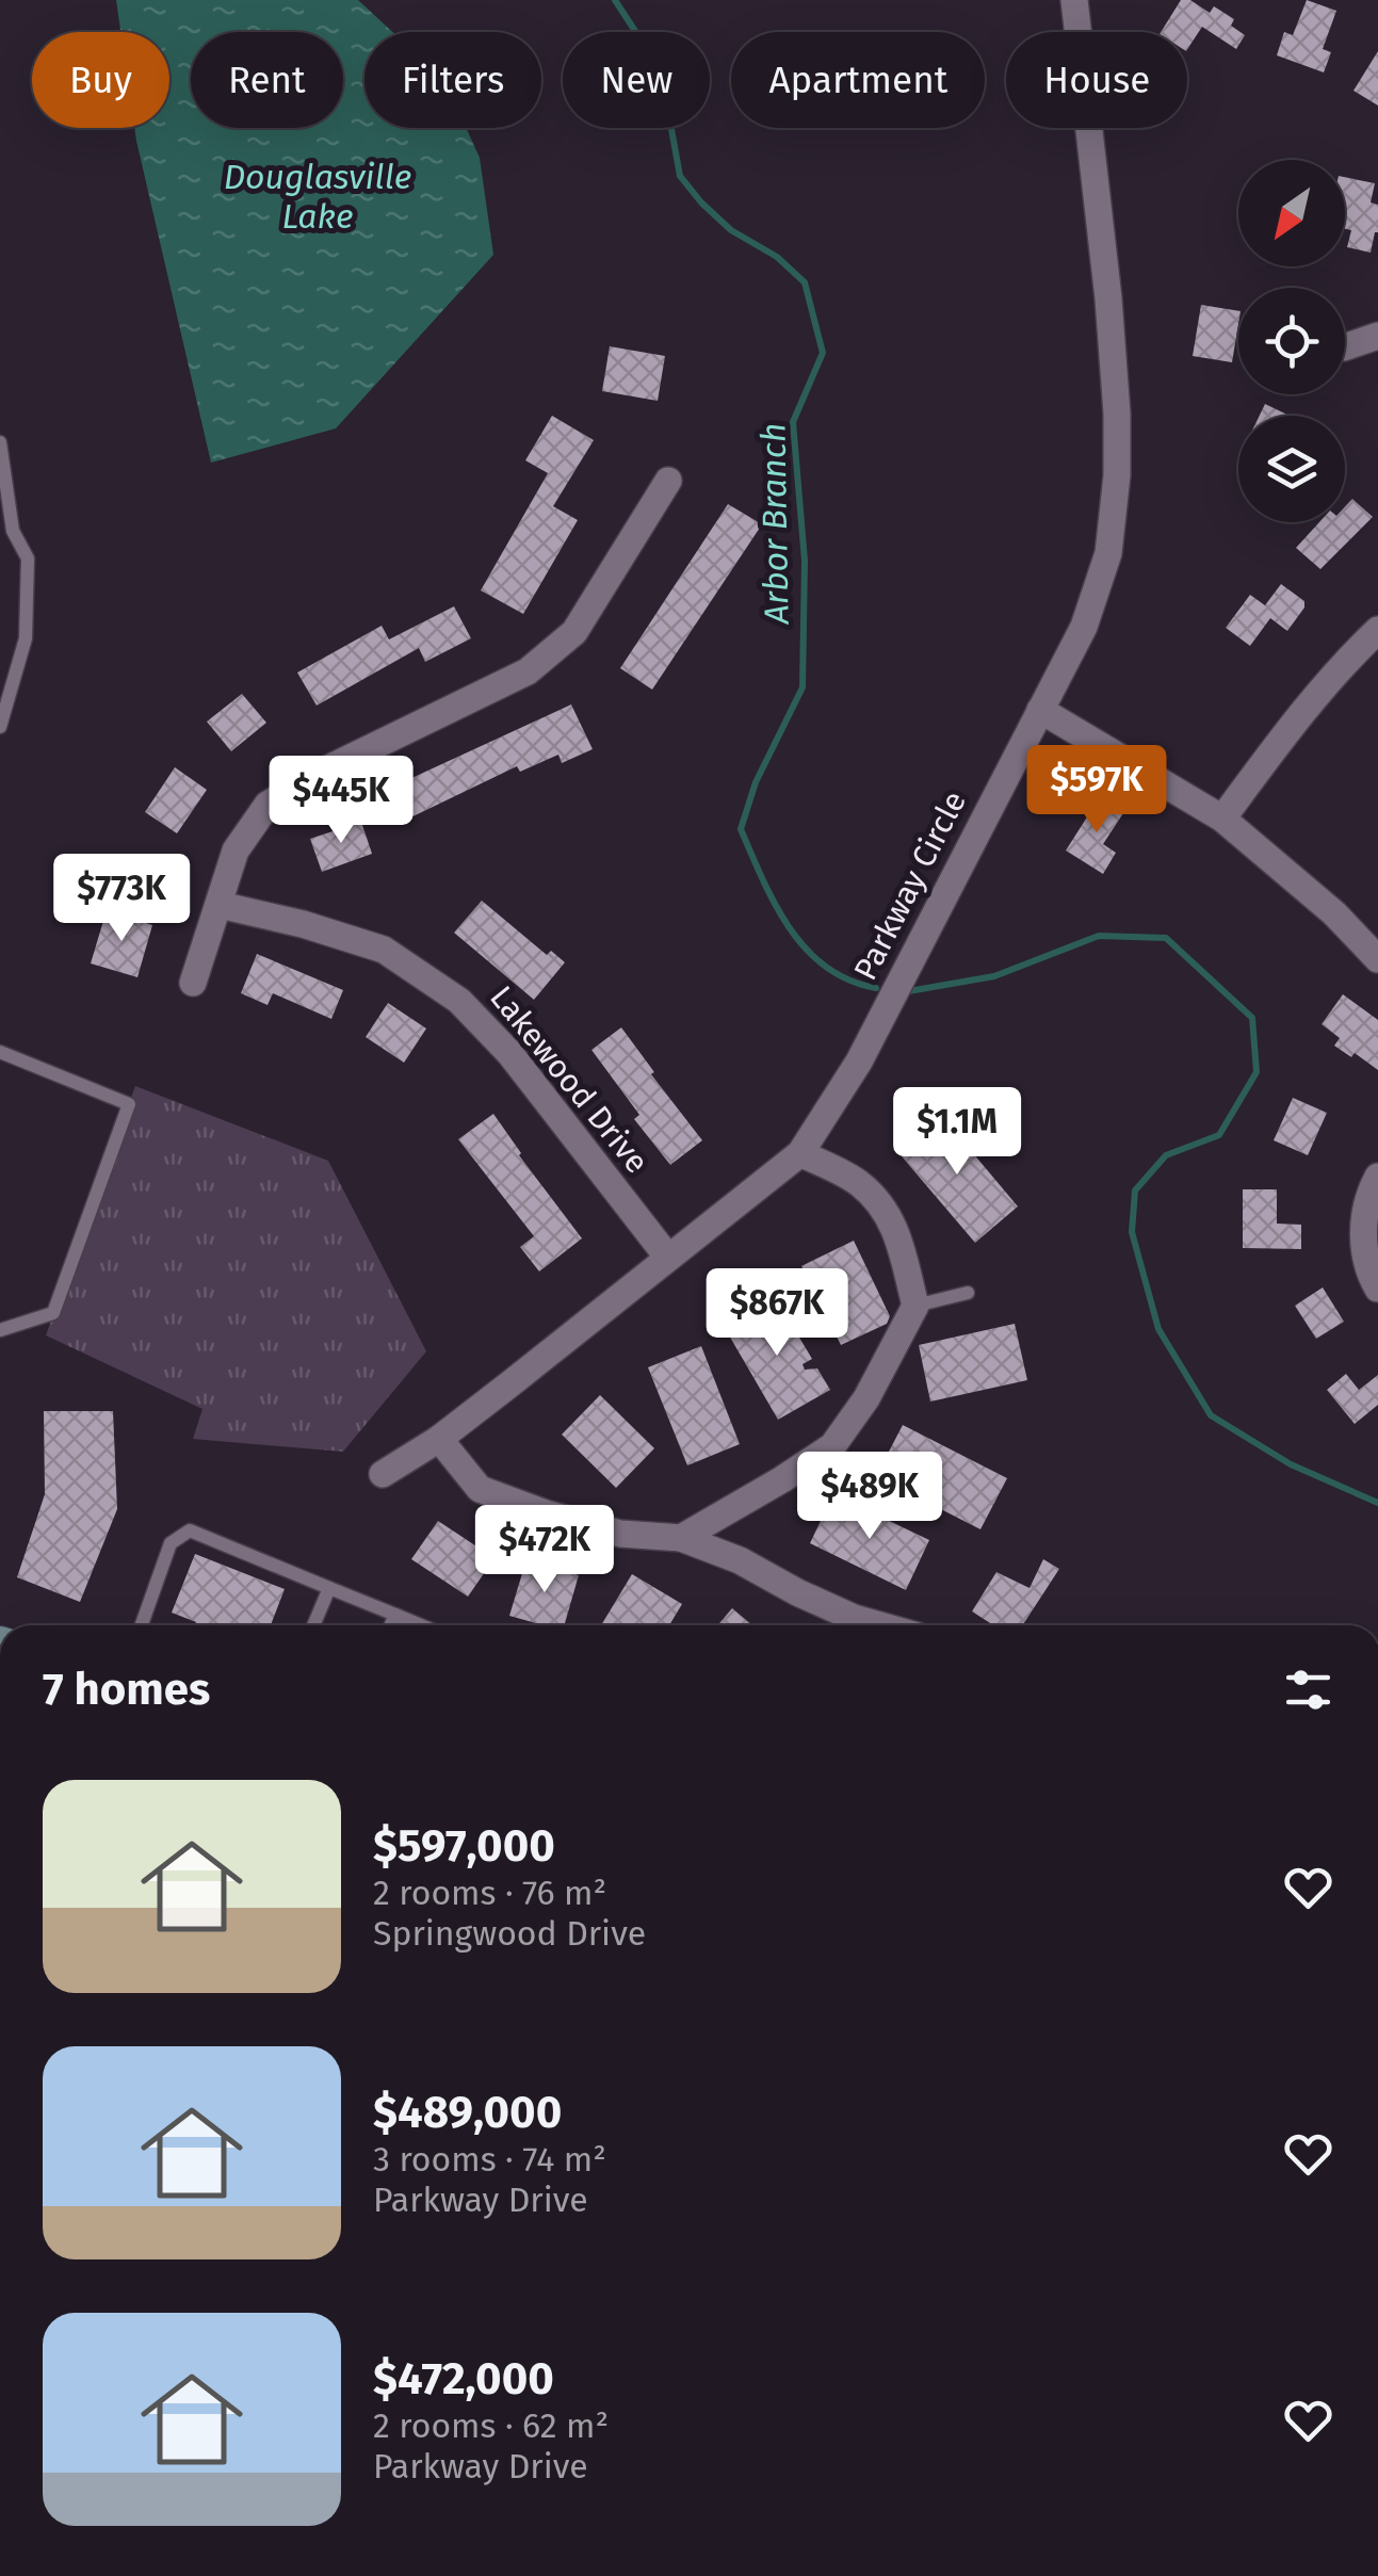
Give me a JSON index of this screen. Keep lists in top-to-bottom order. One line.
{"streets":{"street":["Parkway Circle","Lakewood Drive"]},"crossings":[["Parkway Circle","Lakewood Drive"]],"water":["Douglasville Lake","Arbor Branch"],"north":"bottom left","page":{"chip":["Buy","Rent","Filters","New","Apartment","House"],"price":["$597K","$445K","$773K","$1.1M","$867K","$489K","$472K"],"heading":"7 homes","list":[{"name":"$597,000","note":"2 rooms · 76 m² · Springwood Drive"},{"name":"$489,000","note":"3 rooms · 74 m² · Parkway Drive"},{"name":"$472,000","note":"2 rooms · 62 m² · Parkway Drive"}]}}
